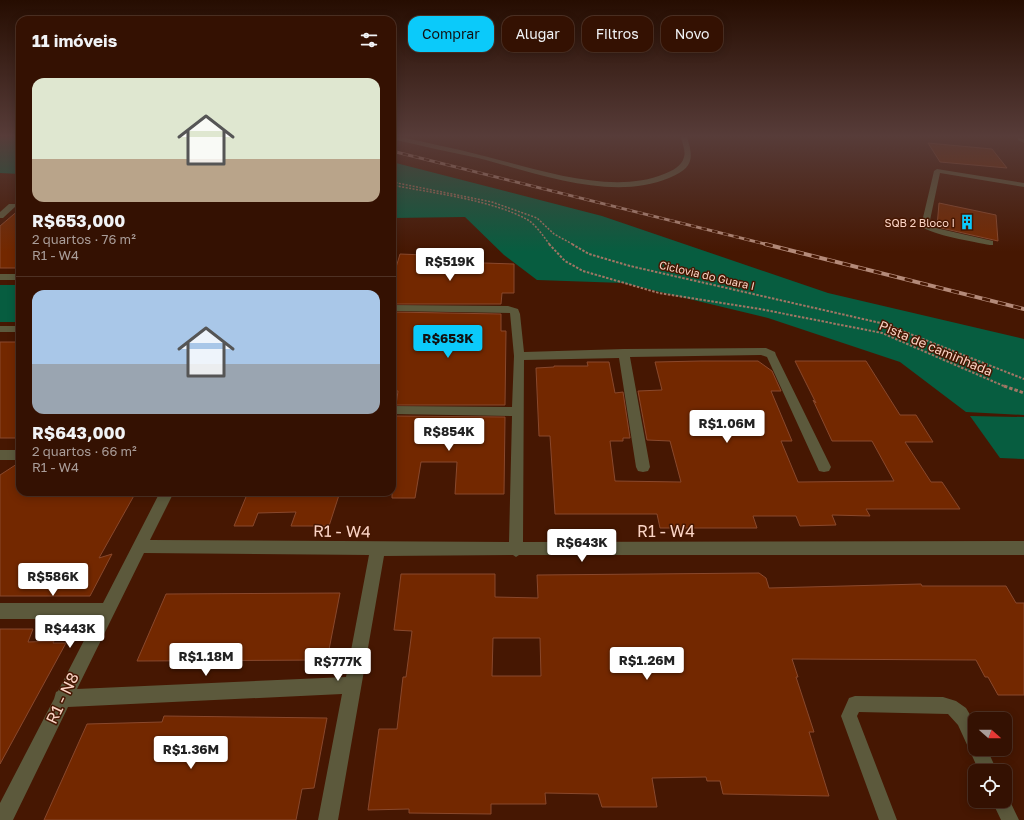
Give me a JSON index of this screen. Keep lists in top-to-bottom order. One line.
{"streets":{"street":["R1 - W4","R1 - N8"],"path":["Ciclovia do Guara I","Pista de caminhada"]},"crossings":[["R1 - W4","R1 - N8"]],"places":{"building":["SQB 2 Bloco I"]},"north":"right","page":{"chip":["Comprar","Alugar","Filtros","Novo"],"heading":"11 imóveis","list":[{"name":"R$653,000","note":"2 quartos · 76 m² · R1 - W4"},{"name":"R$643,000","note":"2 quartos · 66 m² · R1 - W4"}],"price":["R$519K","R$653K","R$1.06M","R$854K","R$643K","R$586K","R$443K","R$1.18M","R$1.26M","R$777K","R$1.36M"]}}
